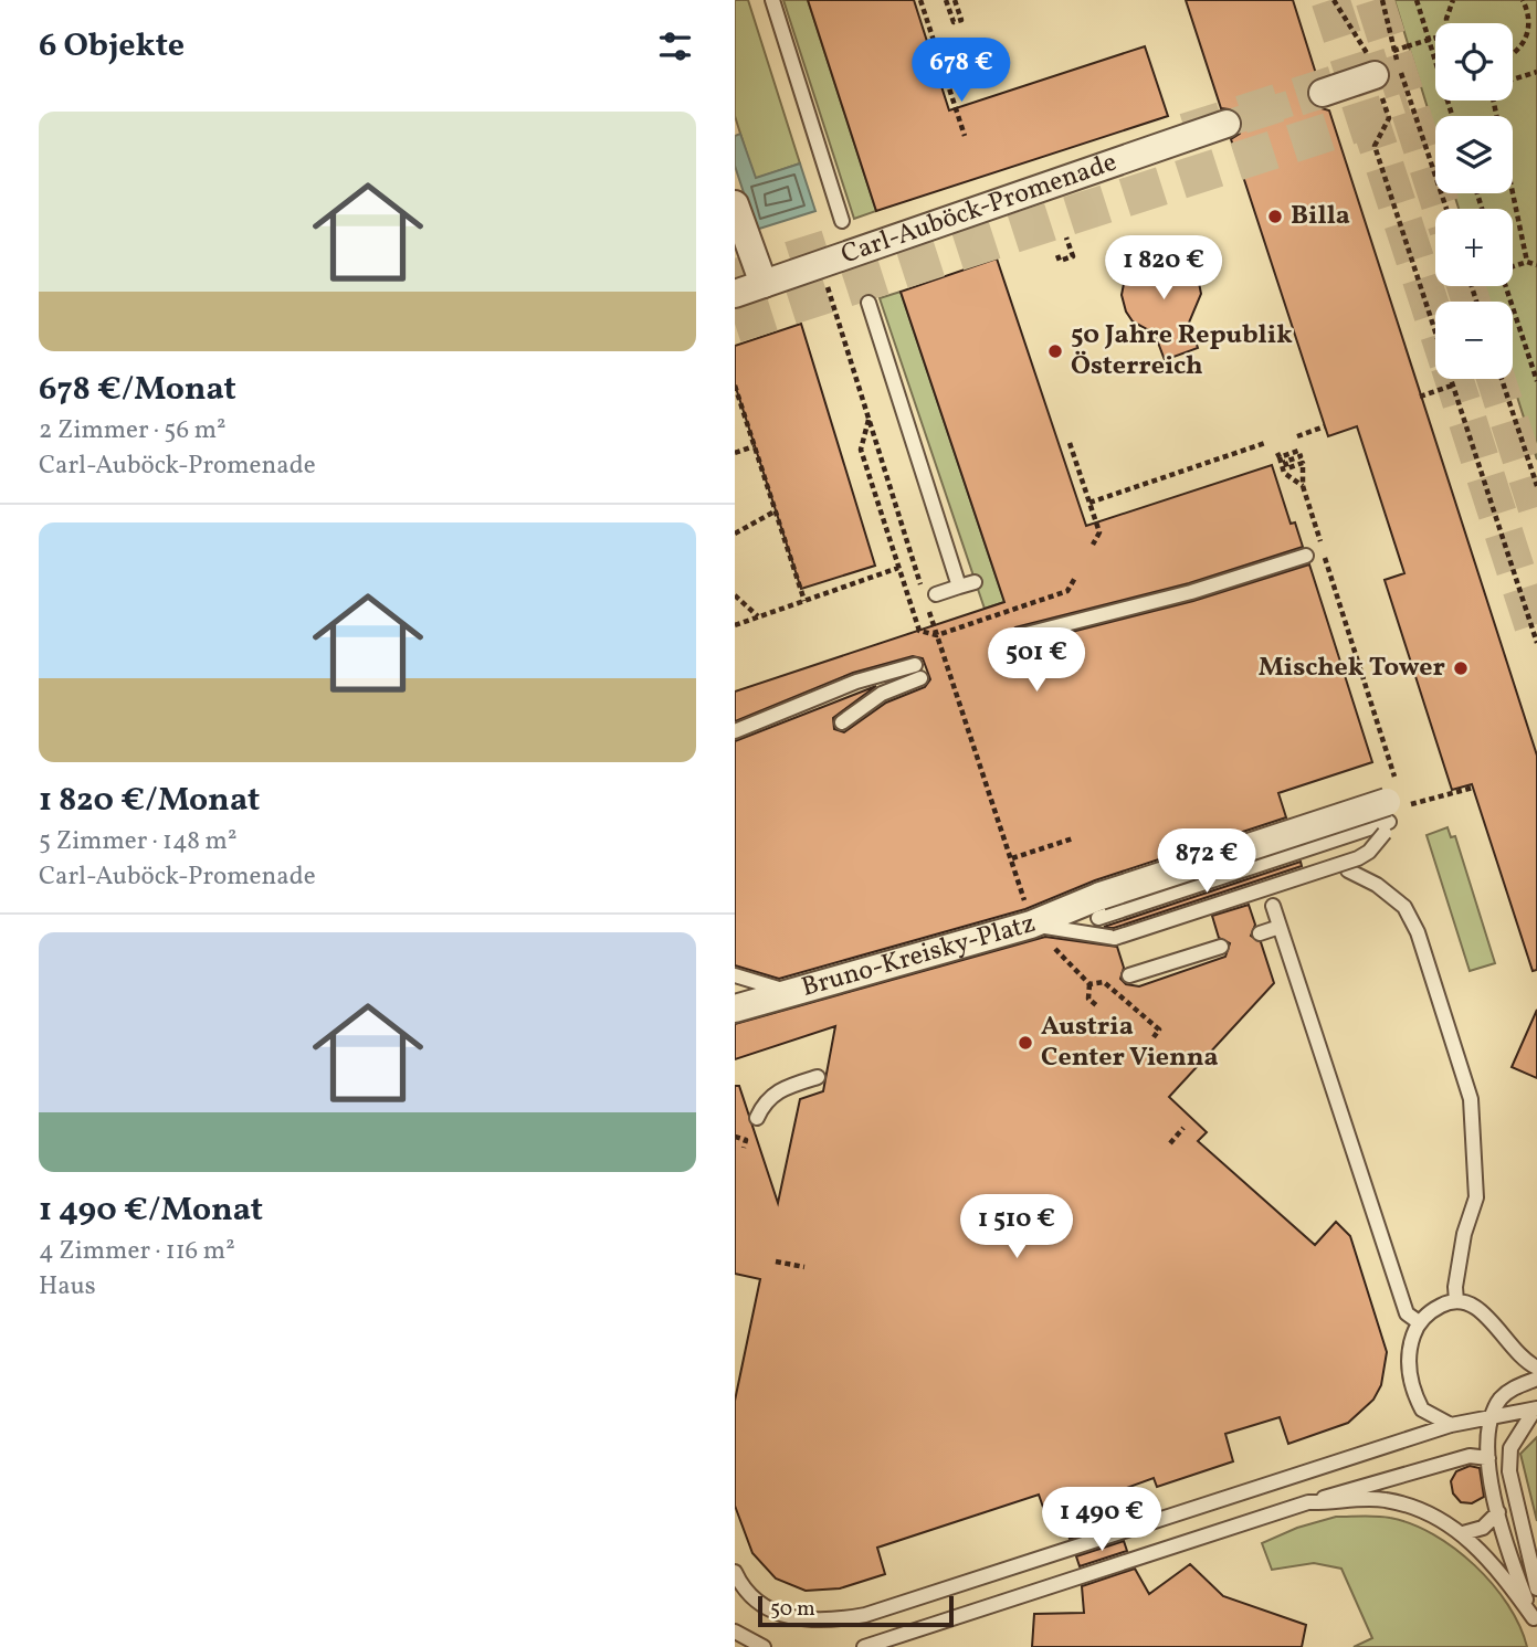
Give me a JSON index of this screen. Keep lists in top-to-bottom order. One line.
{"streets":{"street":["Carl-Auböck-Promenade","Bruno-Kreisky-Platz"]},"places":["Billa","50 Jahre Republik Österreich","Mischek Tower","Austria Center Vienna"],"scale_bar":"50 m","page":{"heading":"6 Objekte","map_buttons":["+","−"],"price":["678 €","1 820 €","501 €","872 €","1 510 €","1 490 €"],"list":[{"name":"678 €/Monat","note":"2 Zimmer · 56 m² · Carl-Auböck-Promenade"},{"name":"1 820 €/Monat","note":"5 Zimmer · 148 m² · Carl-Auböck-Promenade"},{"name":"1 490 €/Monat","note":"4 Zimmer · 116 m² · Haus"}],"scale":"50 m"}}
